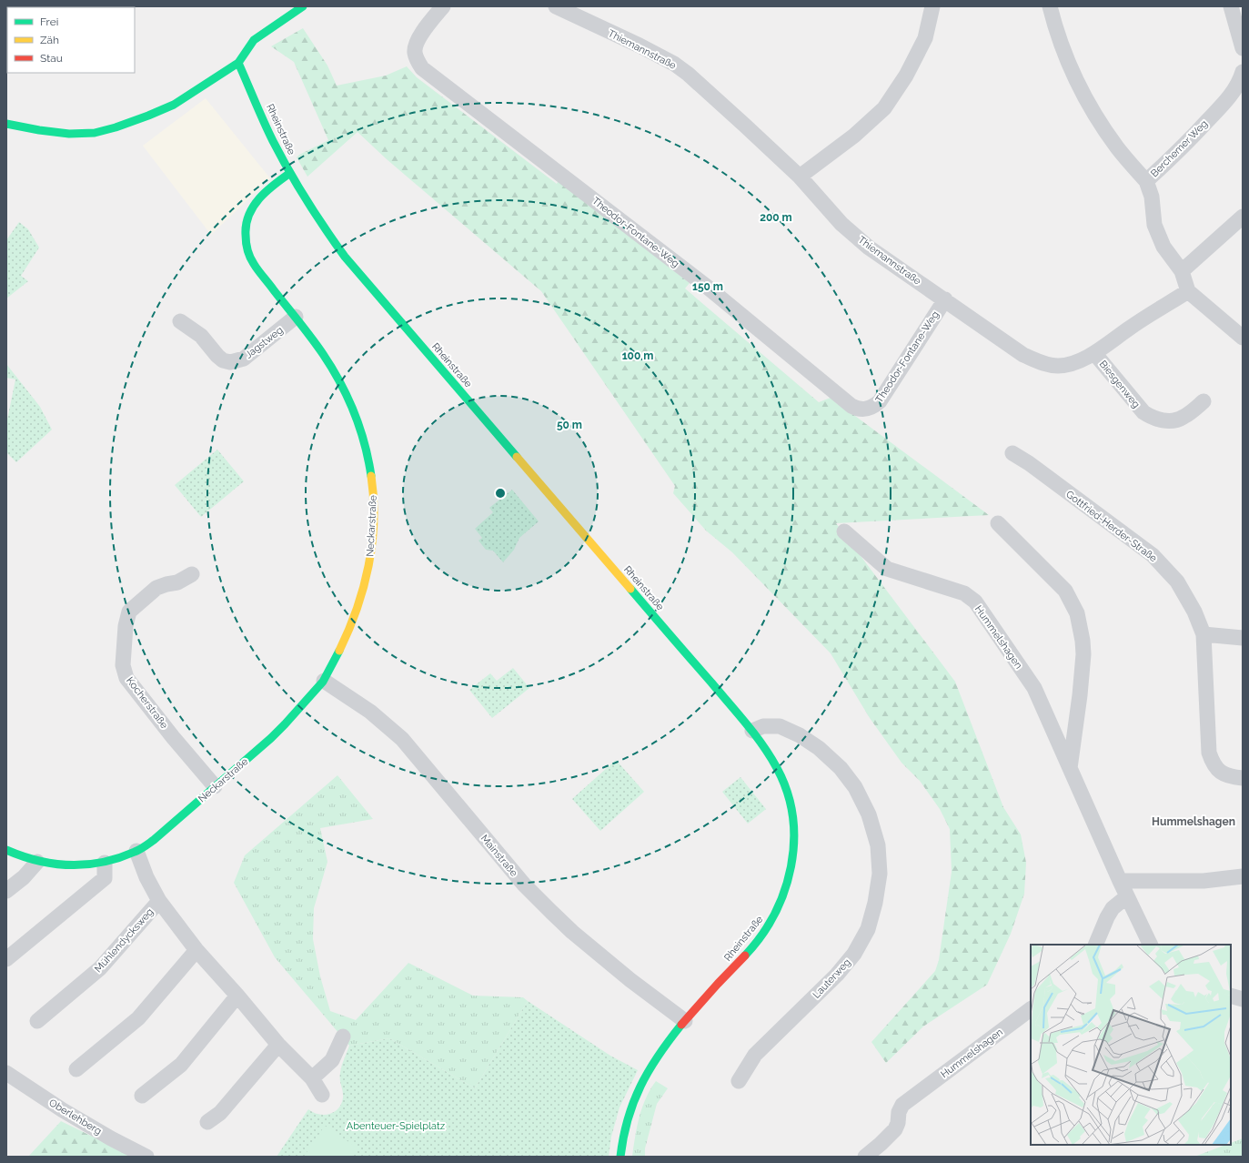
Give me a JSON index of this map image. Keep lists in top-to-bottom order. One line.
{"streets":{"street":["Thiemannstraße","Rheinstraße","Berchemer Weg","Theodor-Fontane-Weg","Jagstweg","Biesgenweg","Neckarstraße","Gottfried-Herder-Straße","Hummelshagen","Kocherstraße","Mainstraße","Mühlendycksweg","Lauterweg","Oberlehberg"]},"crossings":[["Thiemannstraße","Berchemer Weg"],["Thiemannstraße","Theodor-Fontane-Weg"],["Thiemannstraße","Biesgenweg"],["Rheinstraße","Neckarstraße"],["Rheinstraße","Mainstraße"],["Rheinstraße","Lauterweg"],["Jagstweg","Neckarstraße"],["Neckarstraße","Kocherstraße"],["Neckarstraße","Mainstraße"],["Neckarstraße","Mühlendycksweg"]],"districts":["Hummelshagen"],"parks":["Abenteuer-Spielplatz"],"legend":["Frei","Zäh","Stau"],"rings":["200 m","150 m","100 m","50 m"]}
